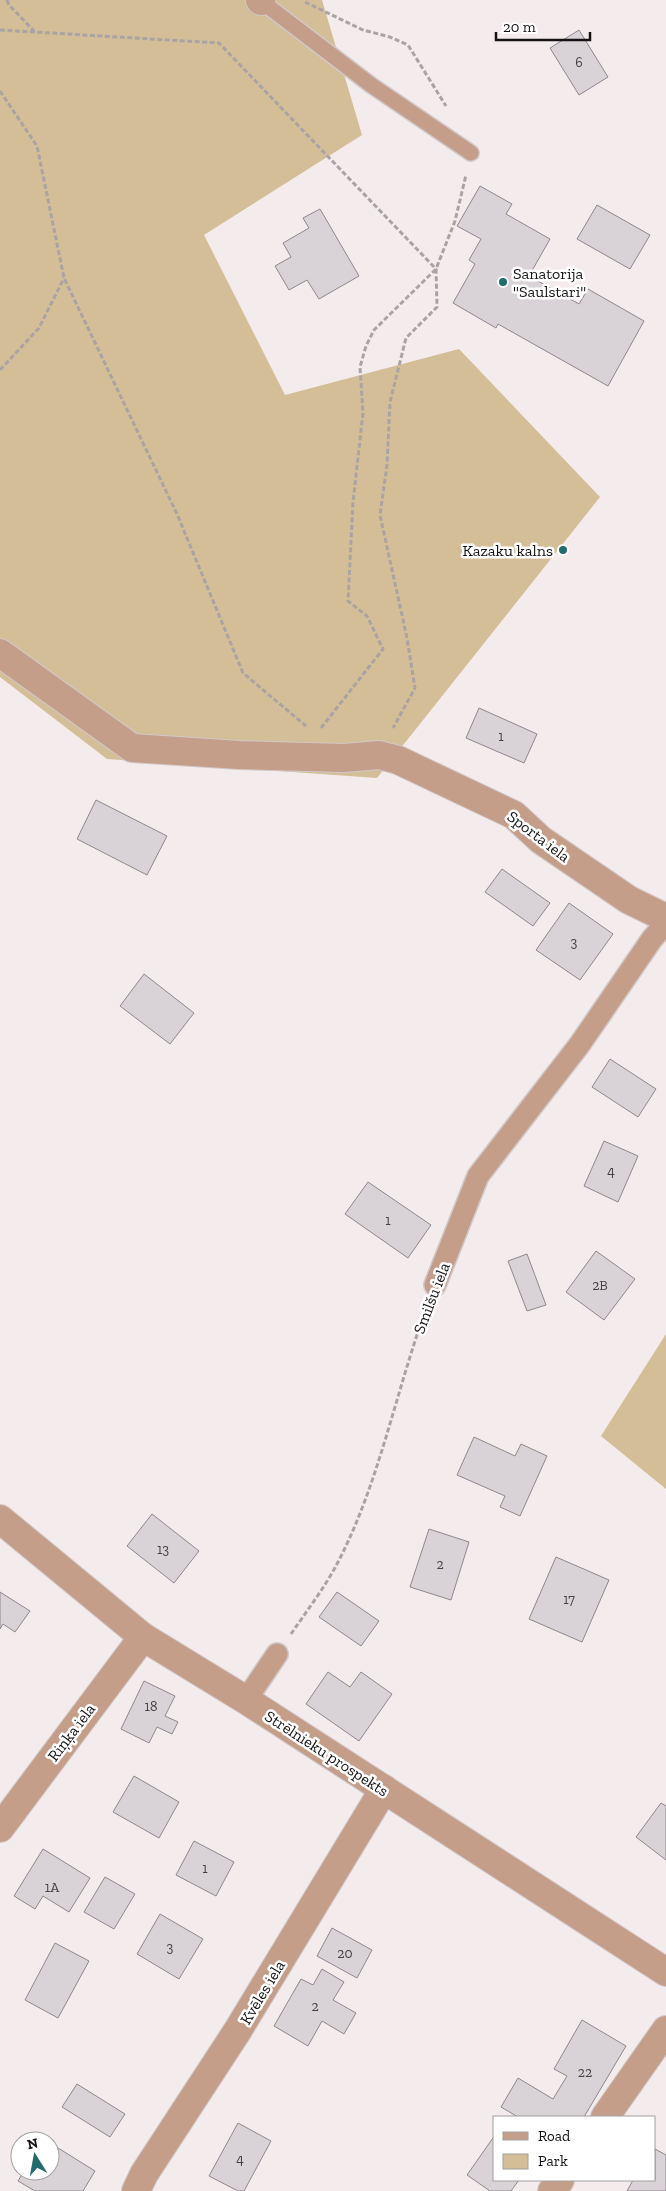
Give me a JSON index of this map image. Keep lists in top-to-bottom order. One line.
{"streets":{"street":["Sporta iela","Smilšu iela","Riņķa iela","Strēlnieku prospekts","Kvēles iela"]},"crossings":[["Riņķa iela","Strēlnieku prospekts"],["Strēlnieku prospekts","Kvēles iela"]],"places":["Sanatorija \"Saulstari\"","Kazaku kalns"],"house_numbers":["6","1","3","4","1","2B","13","2","17","18","1","1A","3","20","2","22","4"],"legend":["Road","Park"],"scale_bar":"20 m","north":"top"}
